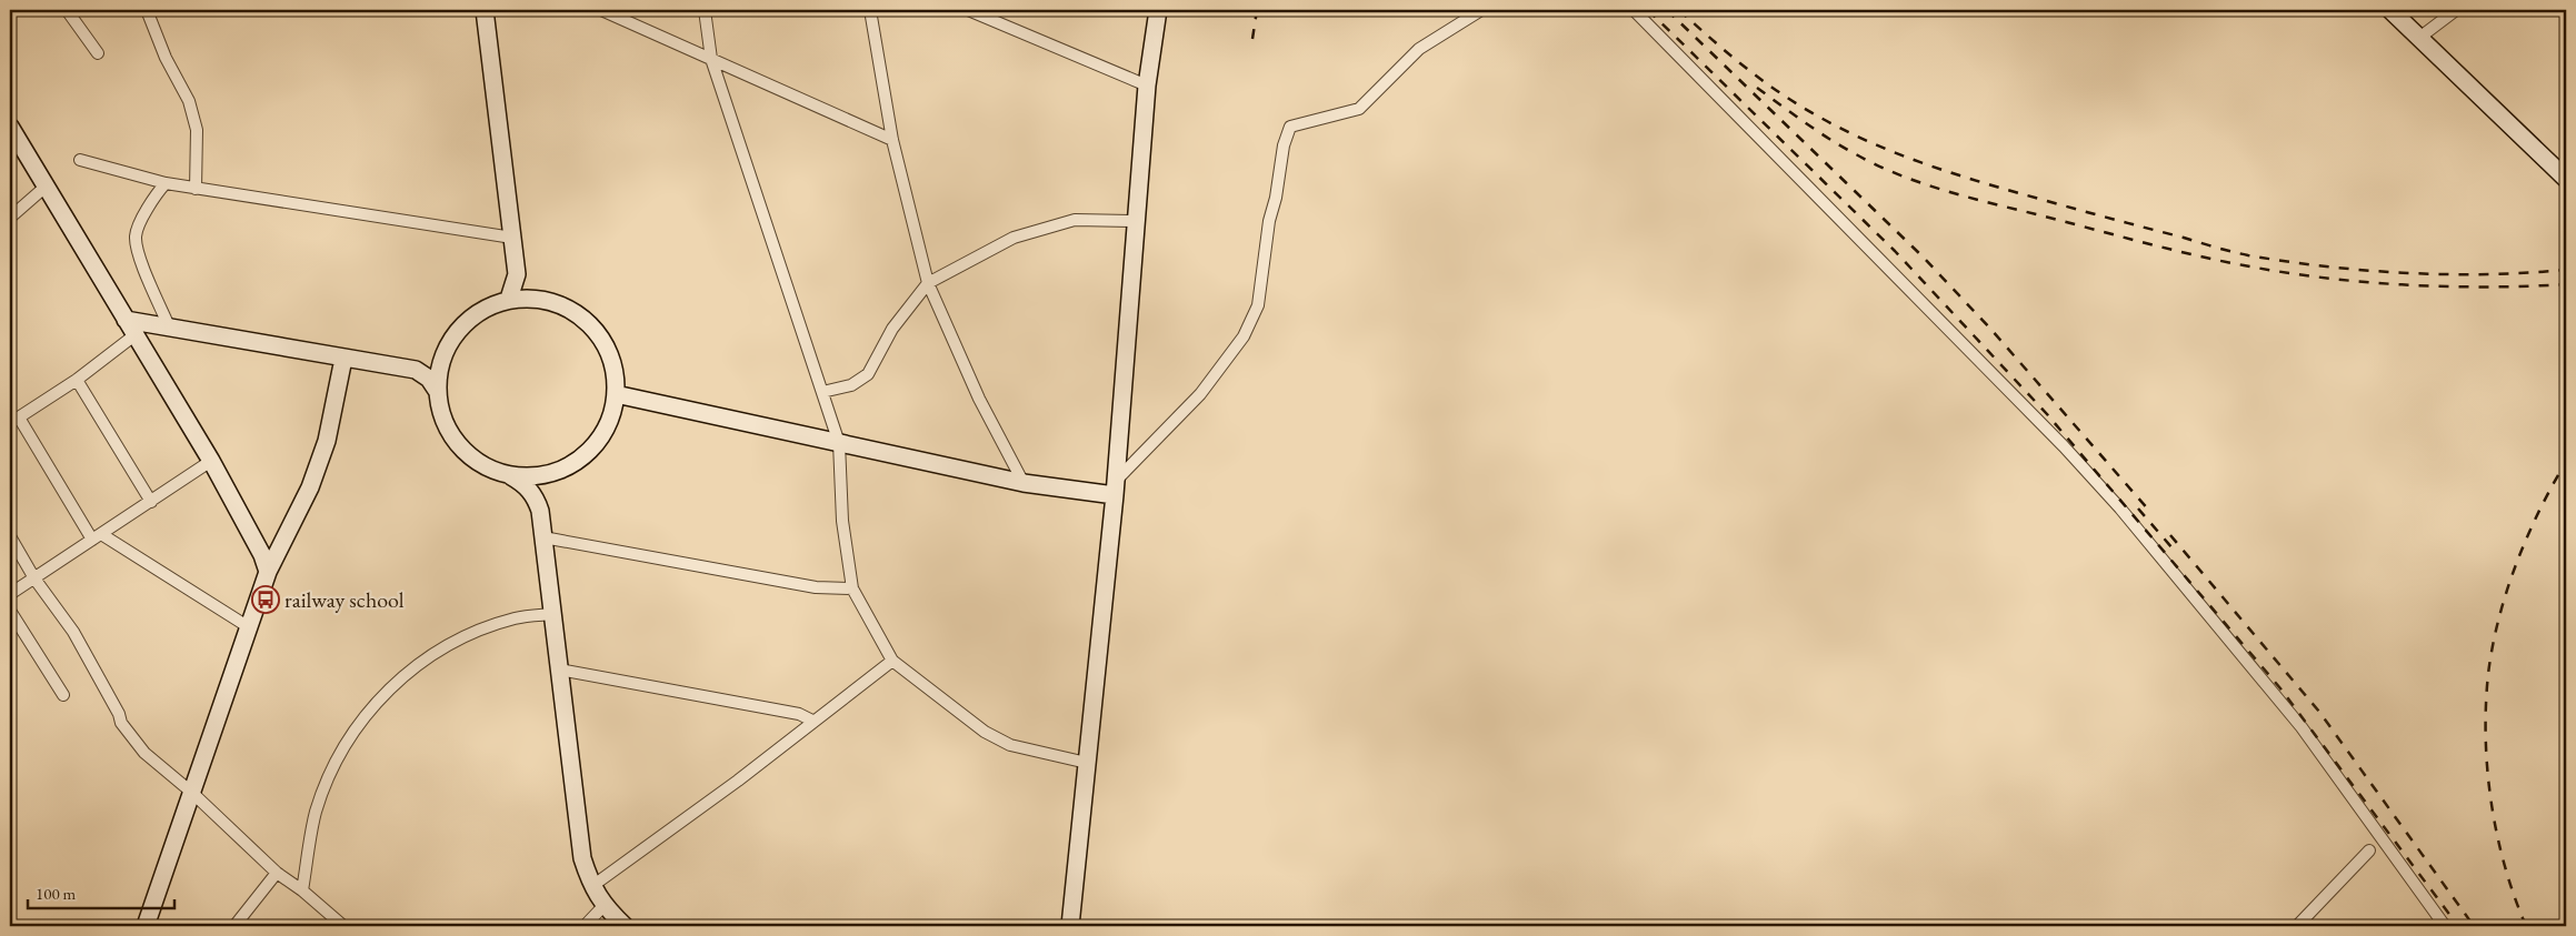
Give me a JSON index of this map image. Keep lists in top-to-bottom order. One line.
{"places":{"bus stop":["railway school"]},"scale_bar":"100 m"}
